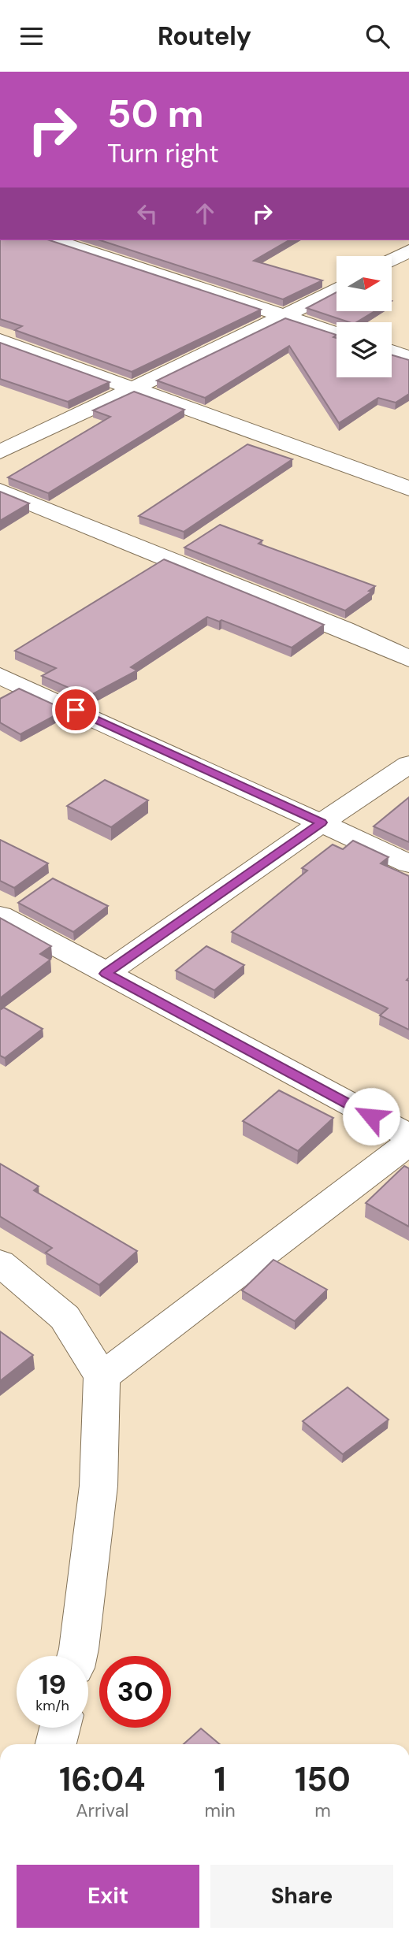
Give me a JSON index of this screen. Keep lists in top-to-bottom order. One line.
{"north":"right","page":{"header":"Routely","turn":["50 m","Turn right"],"speed":"19 km/h","limit":"30","eta":["16:04","Arrival","1","min","150","m"],"buttons":["Exit","Share"]}}
